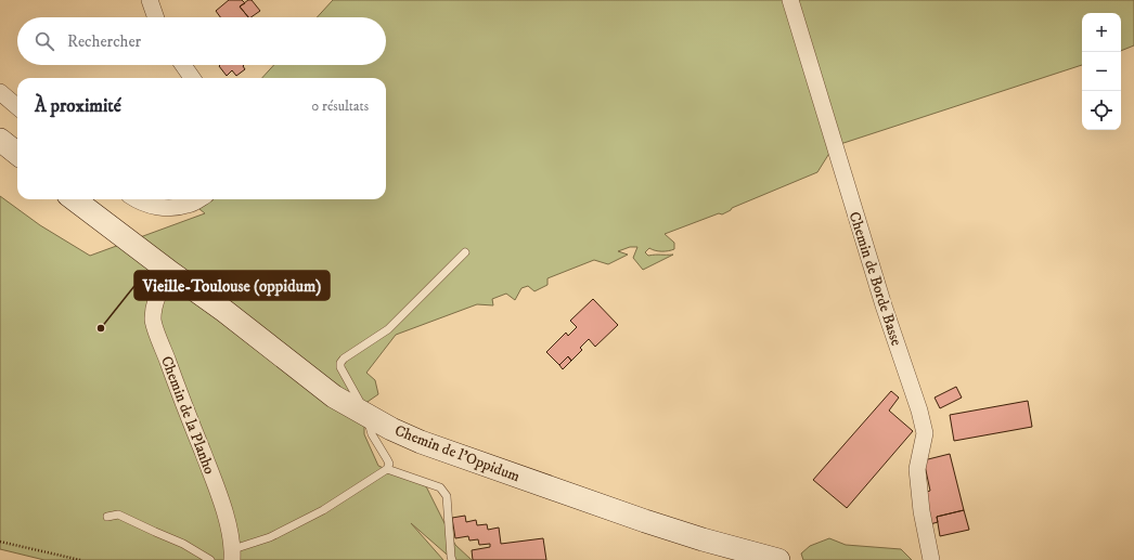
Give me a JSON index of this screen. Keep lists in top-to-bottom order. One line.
{"streets":{"street":["Chemin de Borde Basse","Chemin de la Planho","Chemin de l'Oppidum"]},"crossings":[["Chemin de la Planho","Chemin de l'Oppidum"]],"places":["Vieille-Toulouse (oppidum)"],"page":{"map_buttons":["+","−"],"search":"Rechercher","heading":["À proximité","0 résultats"]}}
